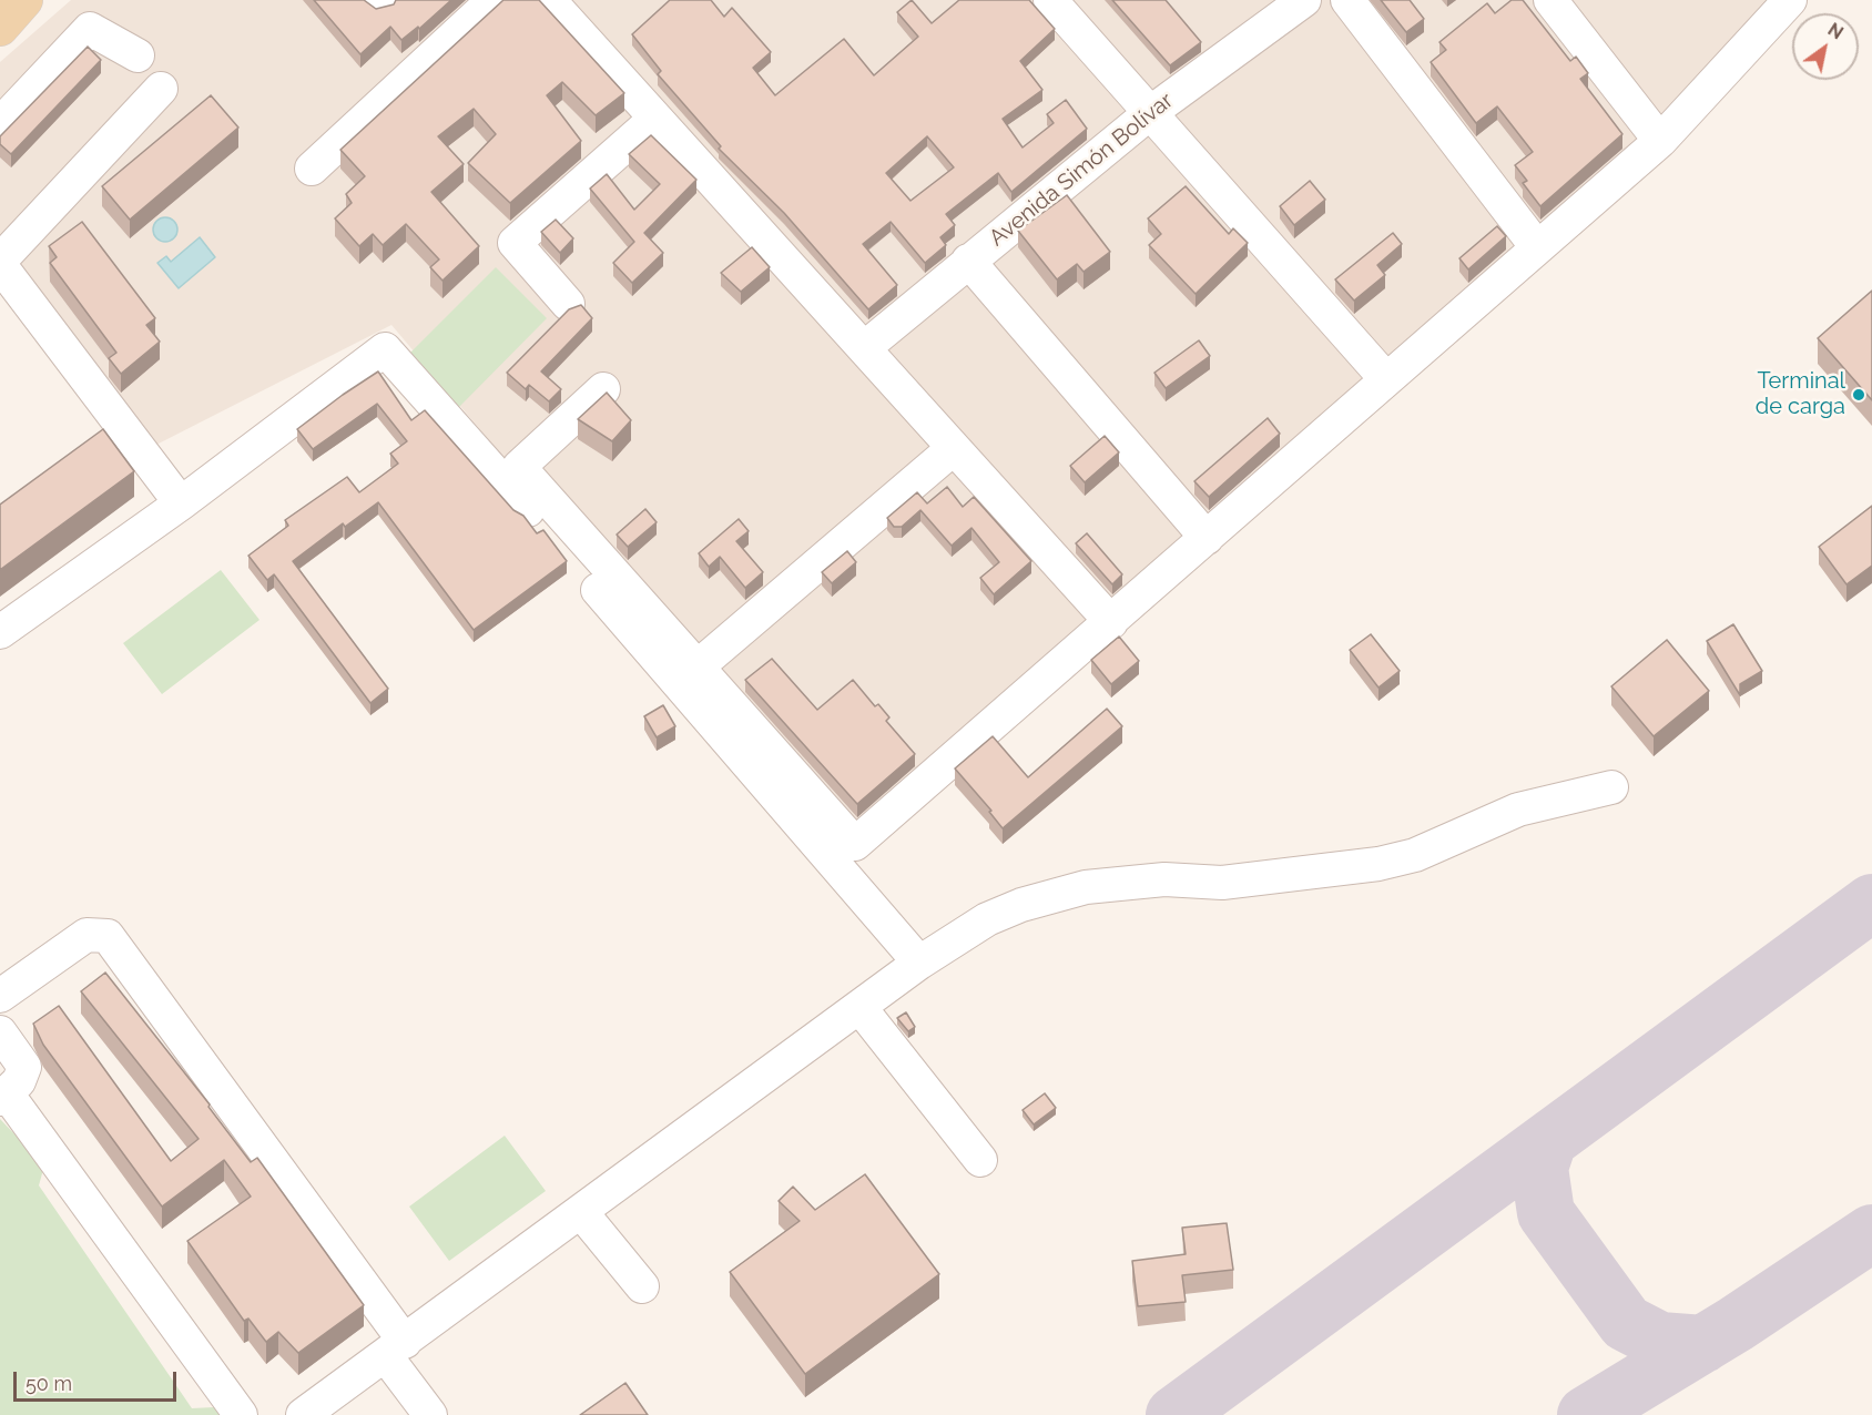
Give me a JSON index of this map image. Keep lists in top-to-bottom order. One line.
{"streets":{"street":["Avenida Simón Bolívar"]},"places":["Terminal de carga"],"scale_bar":"50 m","north":"top right"}
